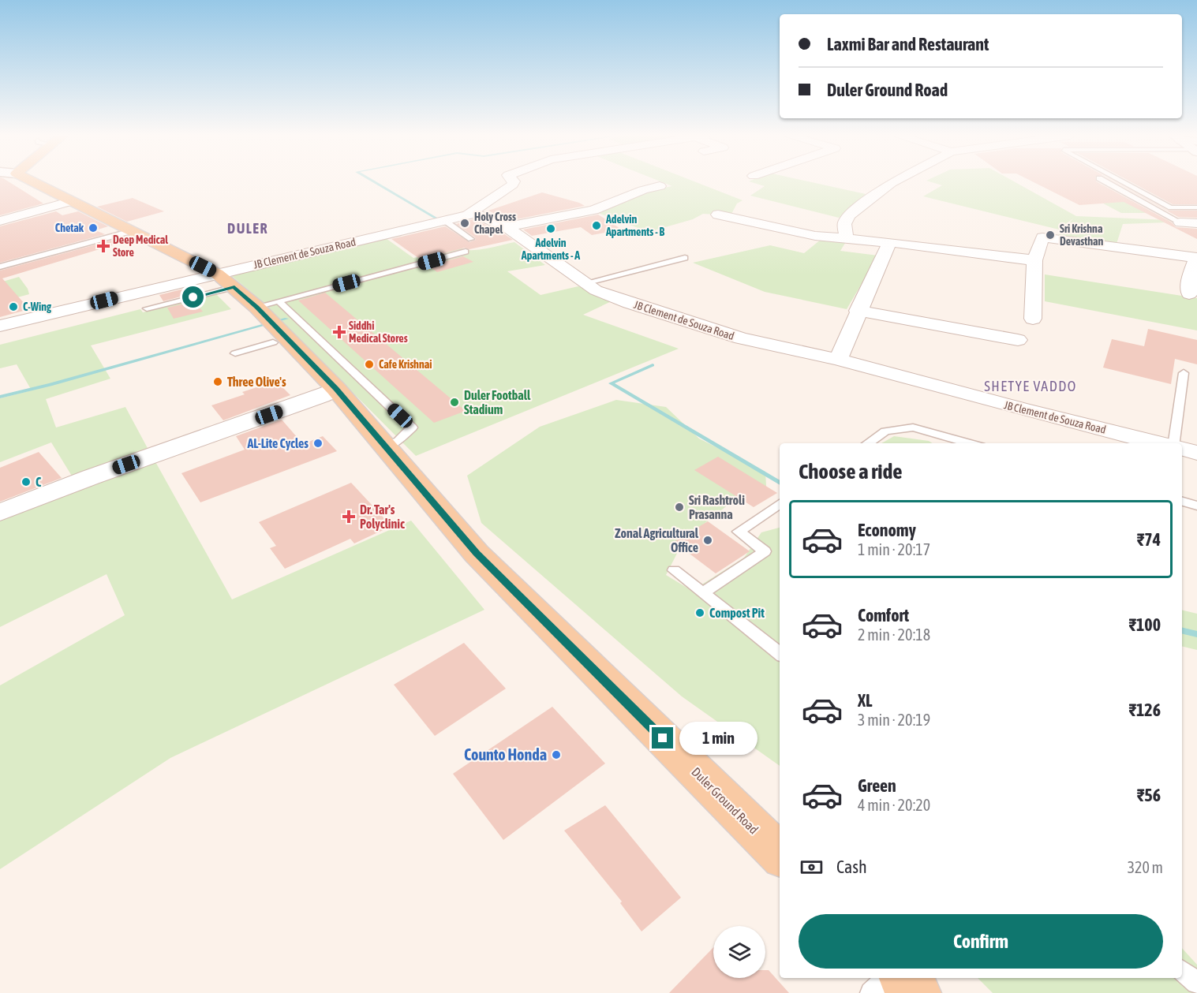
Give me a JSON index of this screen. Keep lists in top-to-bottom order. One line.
{"streets":{"main road":["Duler Ground Road"],"street":["JB Clement de Souza Road"]},"crossings":[["JB Clement de Souza Road","Duler Ground Road"]],"districts":["DULER","SHETYE VADDO"],"places":{"other":["Holy Cross Chapel","Adelvin Apartments - B","Chetak","Adelvin Apartments - A","Sri Krishna Devasthan","C-Wing","Cafe Krishnai","Three Olive's","Duler Football Stadium","AL-Lite Cycles","C","Sri Rashtroli Prasanna","Zonal Agricultural Office","Compost Pit","Counto Honda"],"health":["Deep Medical Store","Siddhi Medical Stores","Dr. Tar's Polyclinic"]},"page":{"banner":["Laxmi Bar and Restaurant","Duler Ground Road"],"heading":"Choose a ride","list":[{"name":"Economy","note":"1 min · 20:17","value":"₹74"},{"name":"Comfort","note":"2 min · 20:18","value":"₹100"},{"name":"XL","note":"3 min · 20:19","value":"₹126"},{"name":"Green","note":"4 min · 20:20","value":"₹56"}],"bubble":"1 min","pay":["Cash","320 m"],"buttons":"Confirm"}}
